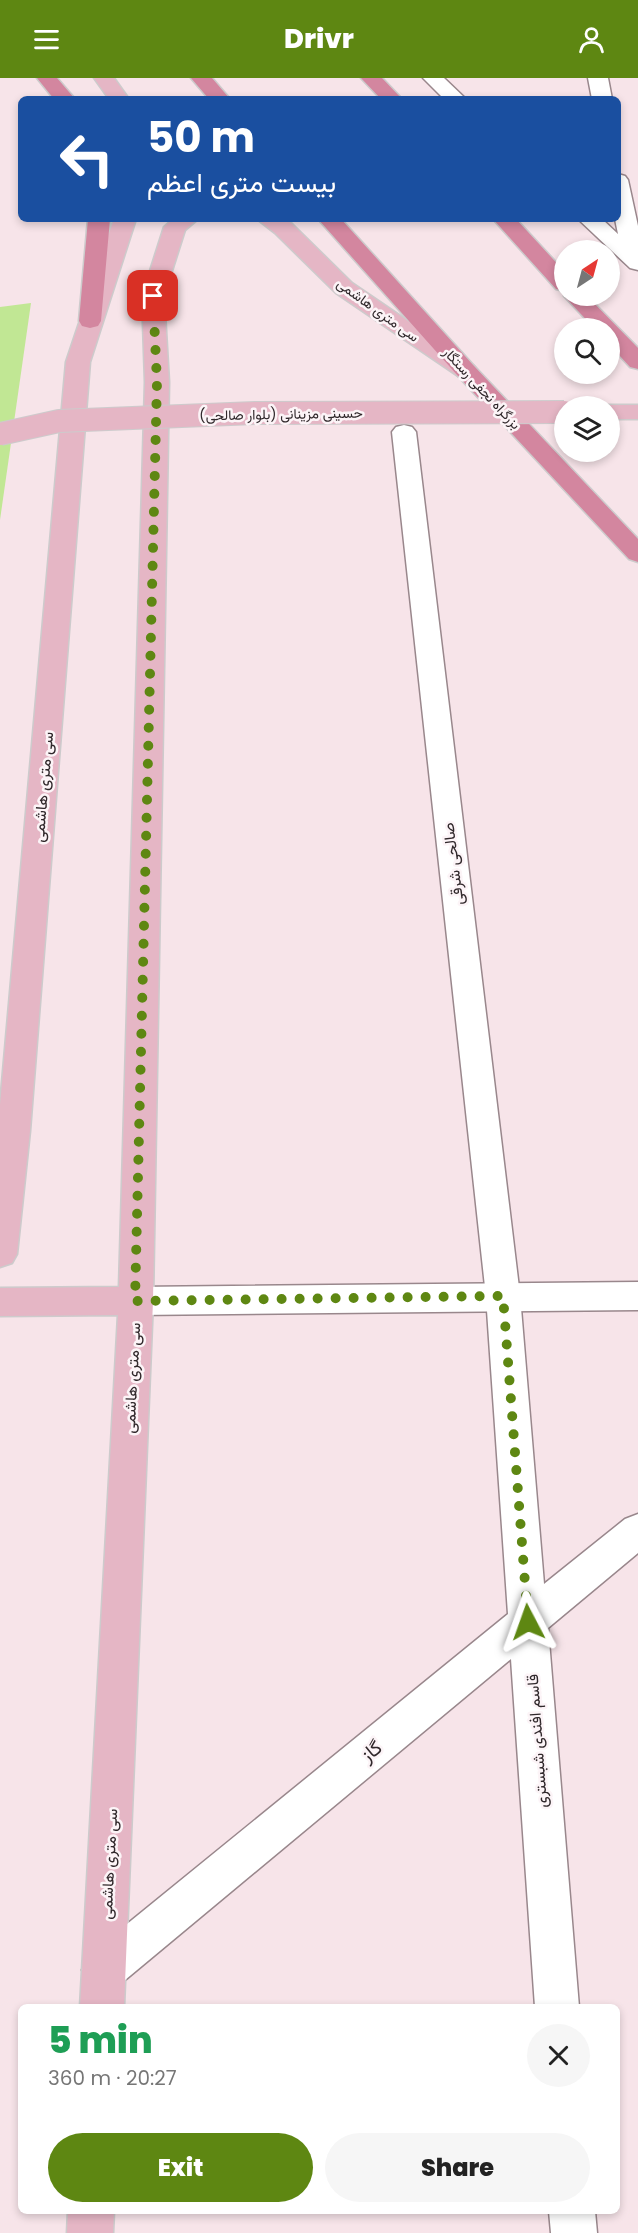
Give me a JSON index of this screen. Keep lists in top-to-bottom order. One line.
{"streets":{"highway":["بزرگراه نجفی رستگار"],"main road":["سی متری هاشمی","حسینی مزینانی (بلوار صالحی)"],"street":["صالحی شرقی","قاسم افندی شبستری","گاز"]},"crossings":[["سی متری هاشمی","بزرگراه نجفی رستگار"],["سی متری هاشمی","گاز"],["صالحی شرقی","قاسم افندی شبستری"],["قاسم افندی شبستری","گاز"]],"north":"top right","page":{"header":"Drivr","turn":["50 m","بیست متری اعظم"],"heading":["5 min","360 m · 20:27"],"buttons":["Exit","Share"]}}
